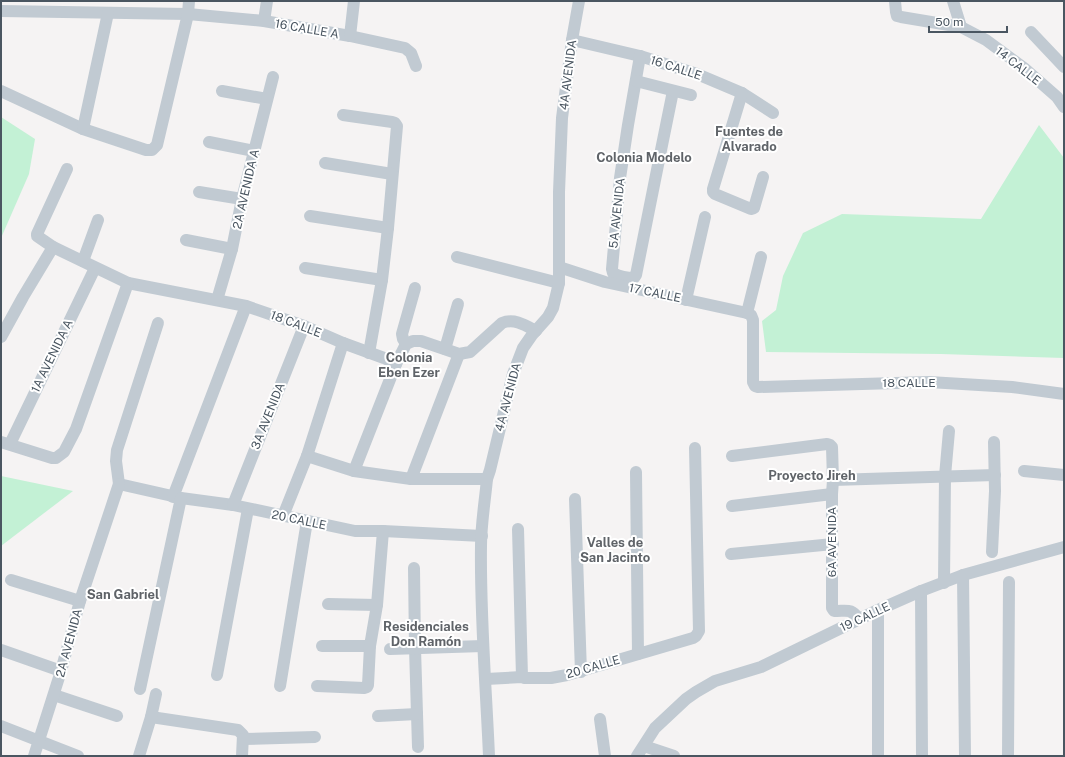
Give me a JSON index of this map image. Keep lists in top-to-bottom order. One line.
{"streets":{"street":["16 CALLE A","14 CALLE","16 CALLE","4A AVENIDA","2A AVENIDA A","5A AVENIDA","17 CALLE","18 CALLE","1A AVENIDA A","3A AVENIDA","20 CALLE","6A AVENIDA","19 CALLE","2A AVENIDA"]},"crossings":[["16 CALLE","4A AVENIDA"],["16 CALLE","5A AVENIDA"],["4A AVENIDA","17 CALLE"],["4A AVENIDA","20 CALLE"],["2A AVENIDA A","18 CALLE"],["17 CALLE","18 CALLE"],["18 CALLE","1A AVENIDA A"],["18 CALLE","3A AVENIDA"],["3A AVENIDA","20 CALLE"],["20 CALLE","2A AVENIDA"],["6A AVENIDA","19 CALLE"]],"districts":["Fuentes de Alvarado","Colonia Modelo","Colonia Eben Ezer","Proyecto Jireh","Valles de San Jacinto","San Gabriel","Residenciales Don Ramón"],"scale_bar":"50 m"}
